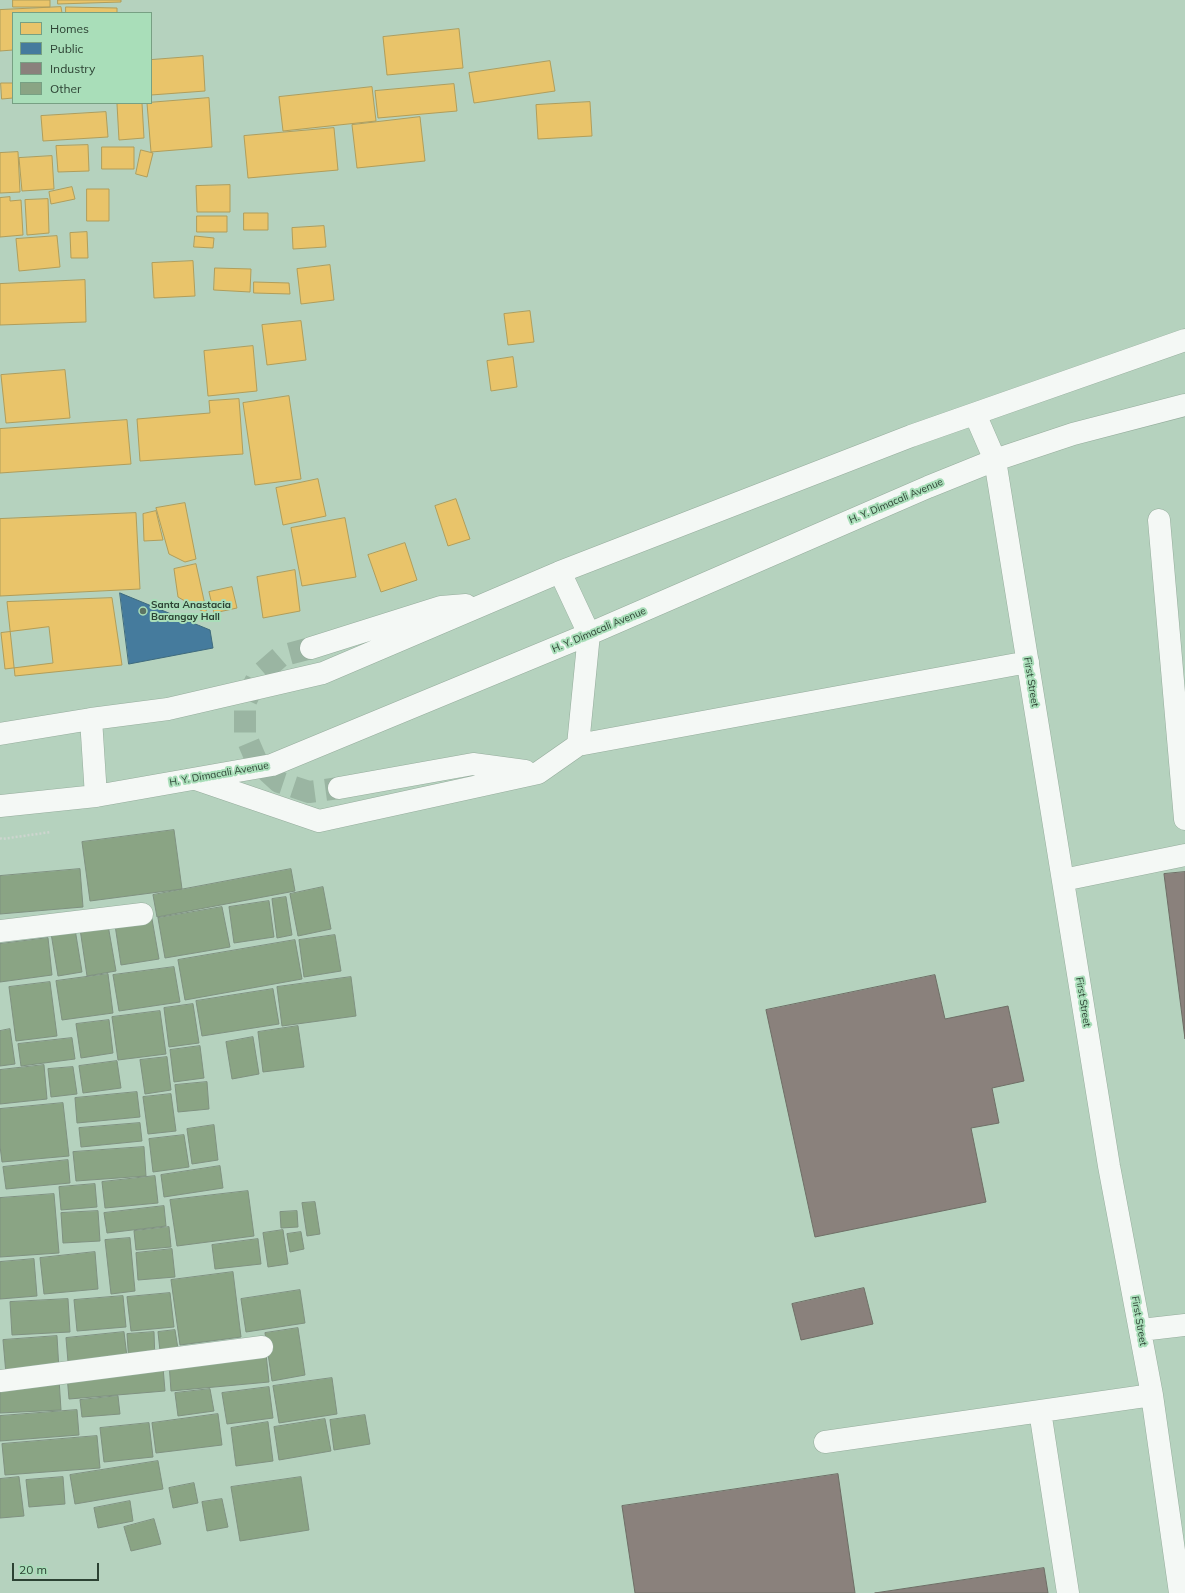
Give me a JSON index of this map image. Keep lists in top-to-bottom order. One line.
{"streets":{"street":["H. Y. Dimacali Avenue","First Street"]},"crossings":[["H. Y. Dimacali Avenue","First Street"]],"places":["Santa Anastacia Barangay Hall"],"legend":["Homes","Public","Industry","Other"],"scale_bar":"20 m"}
